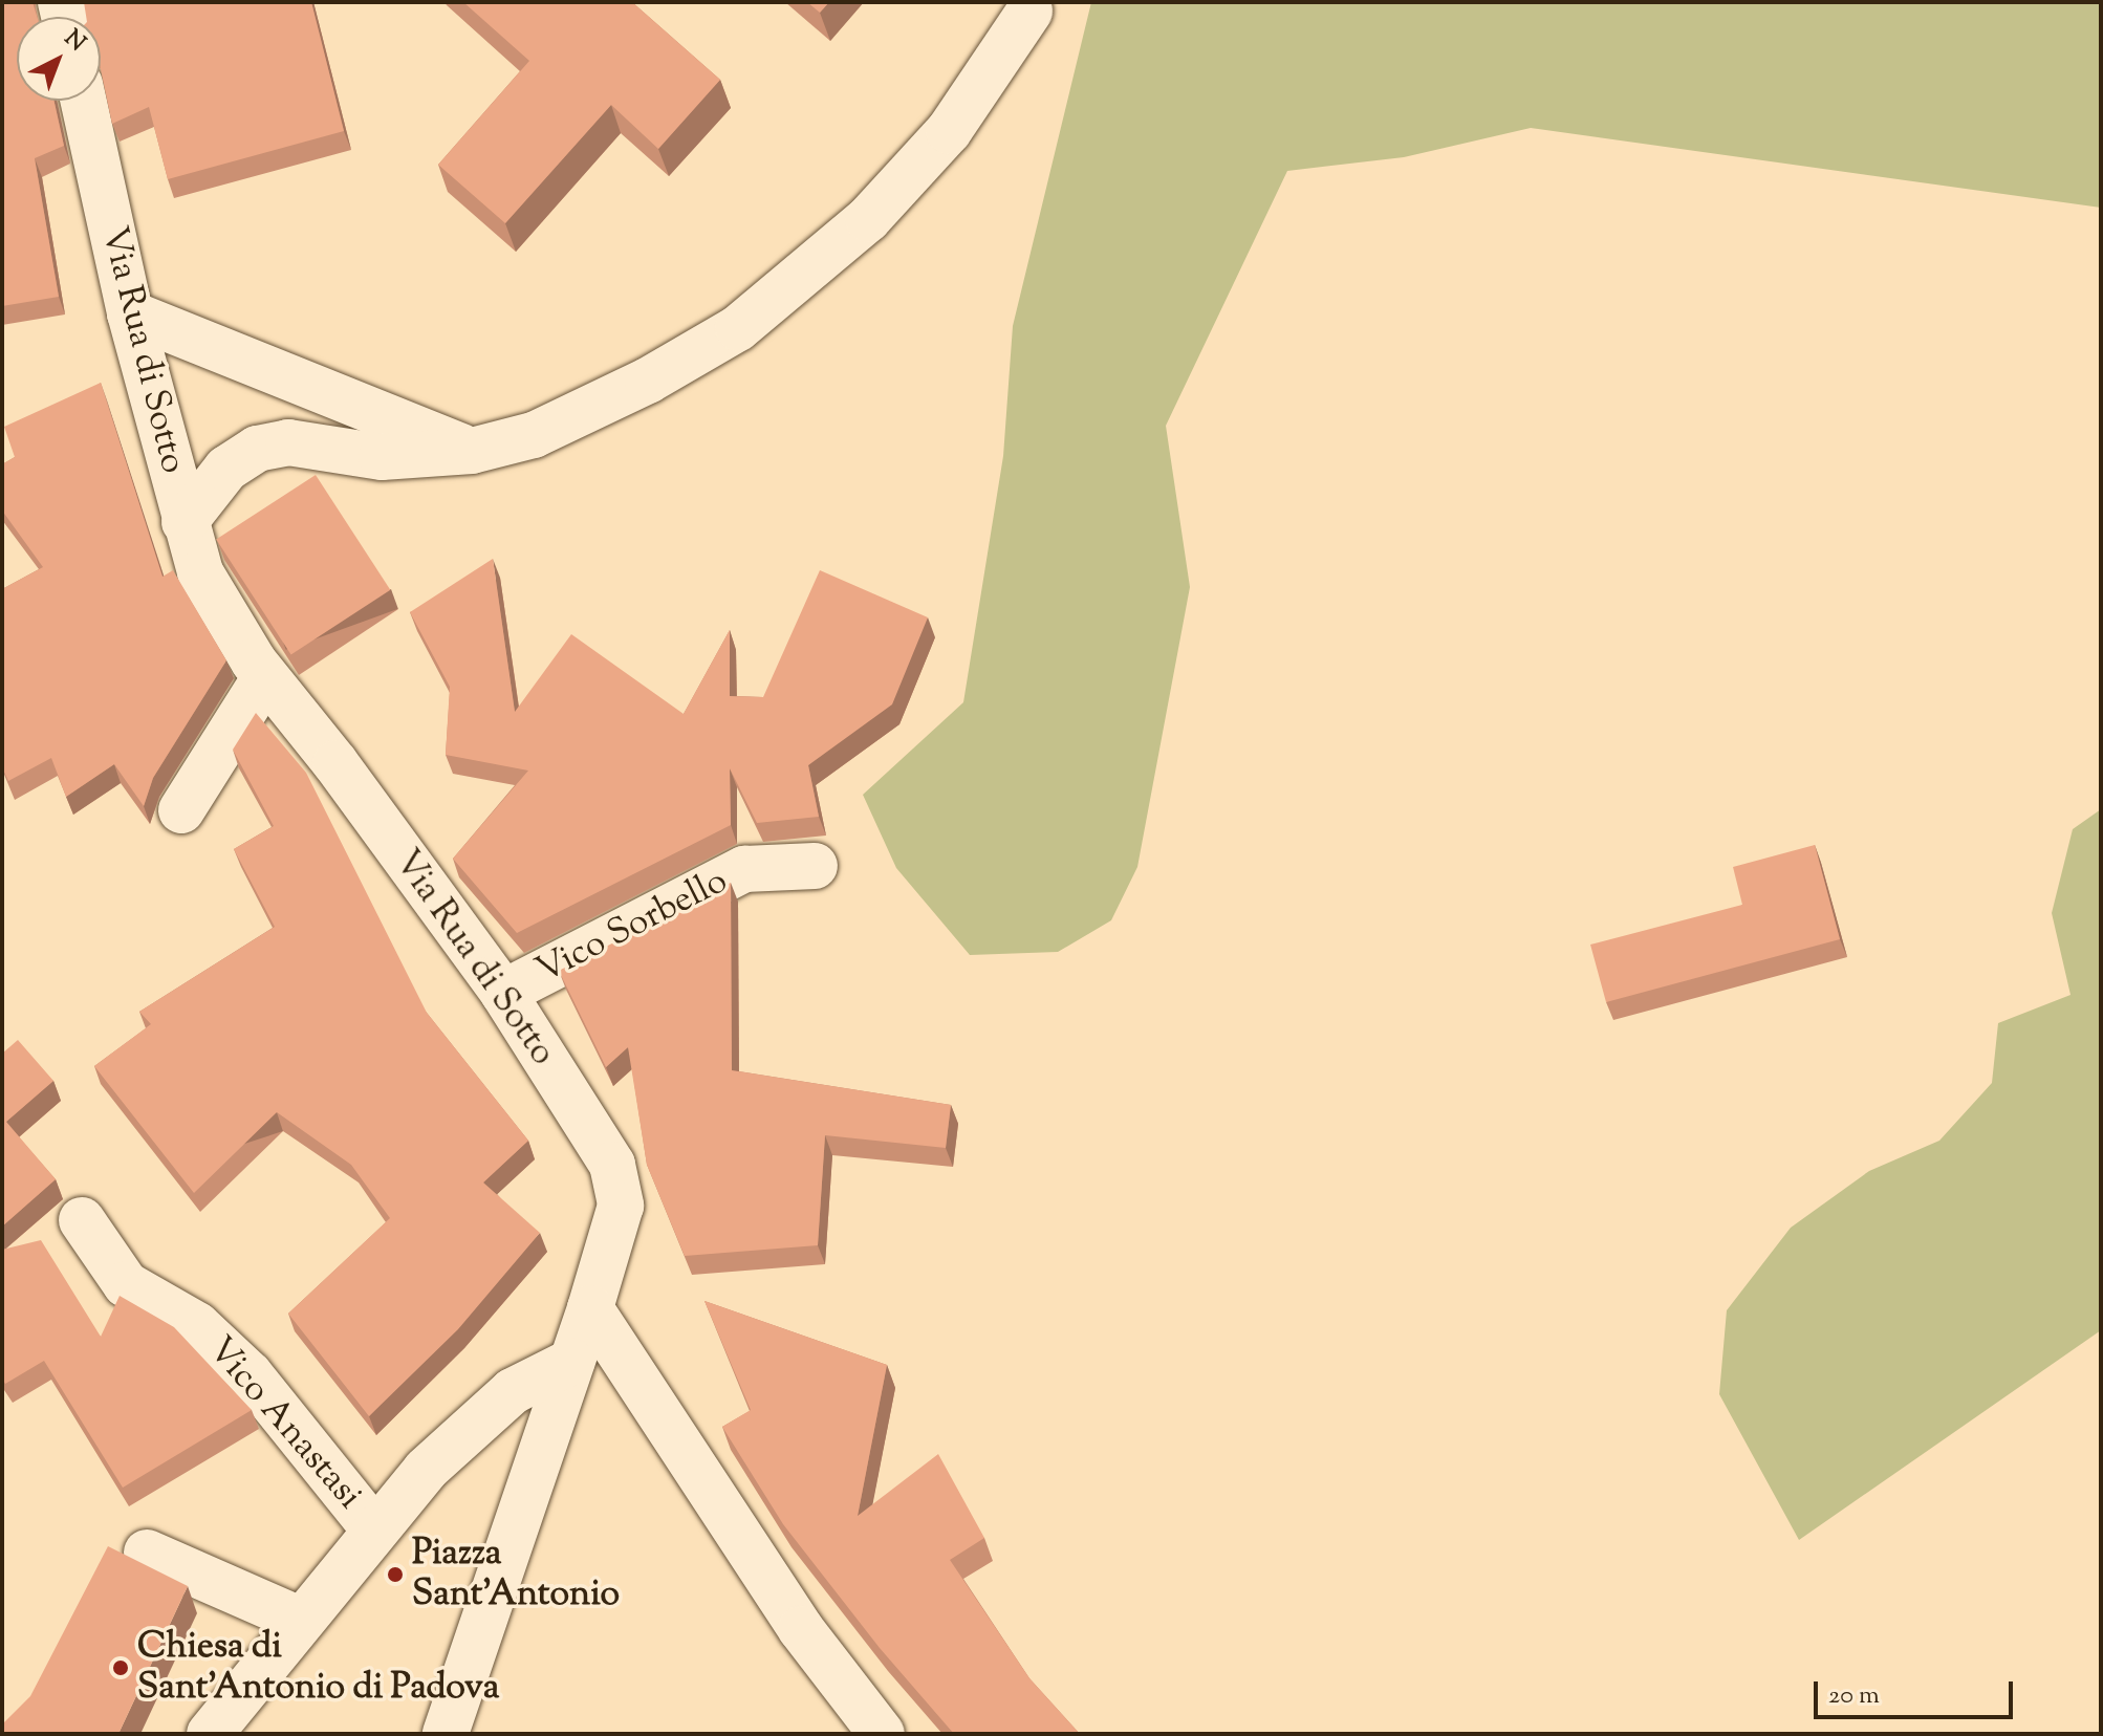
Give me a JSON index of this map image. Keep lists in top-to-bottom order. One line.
{"streets":{"street":["Via Rua di Sotto","Vico Sorbello","Vico Anastasi"]},"crossings":[["Via Rua di Sotto","Vico Sorbello"]],"places":["Piazza Sant'Antonio","Chiesa di Sant'Antonio di Padova"],"scale_bar":"20 m","north":"top right"}
